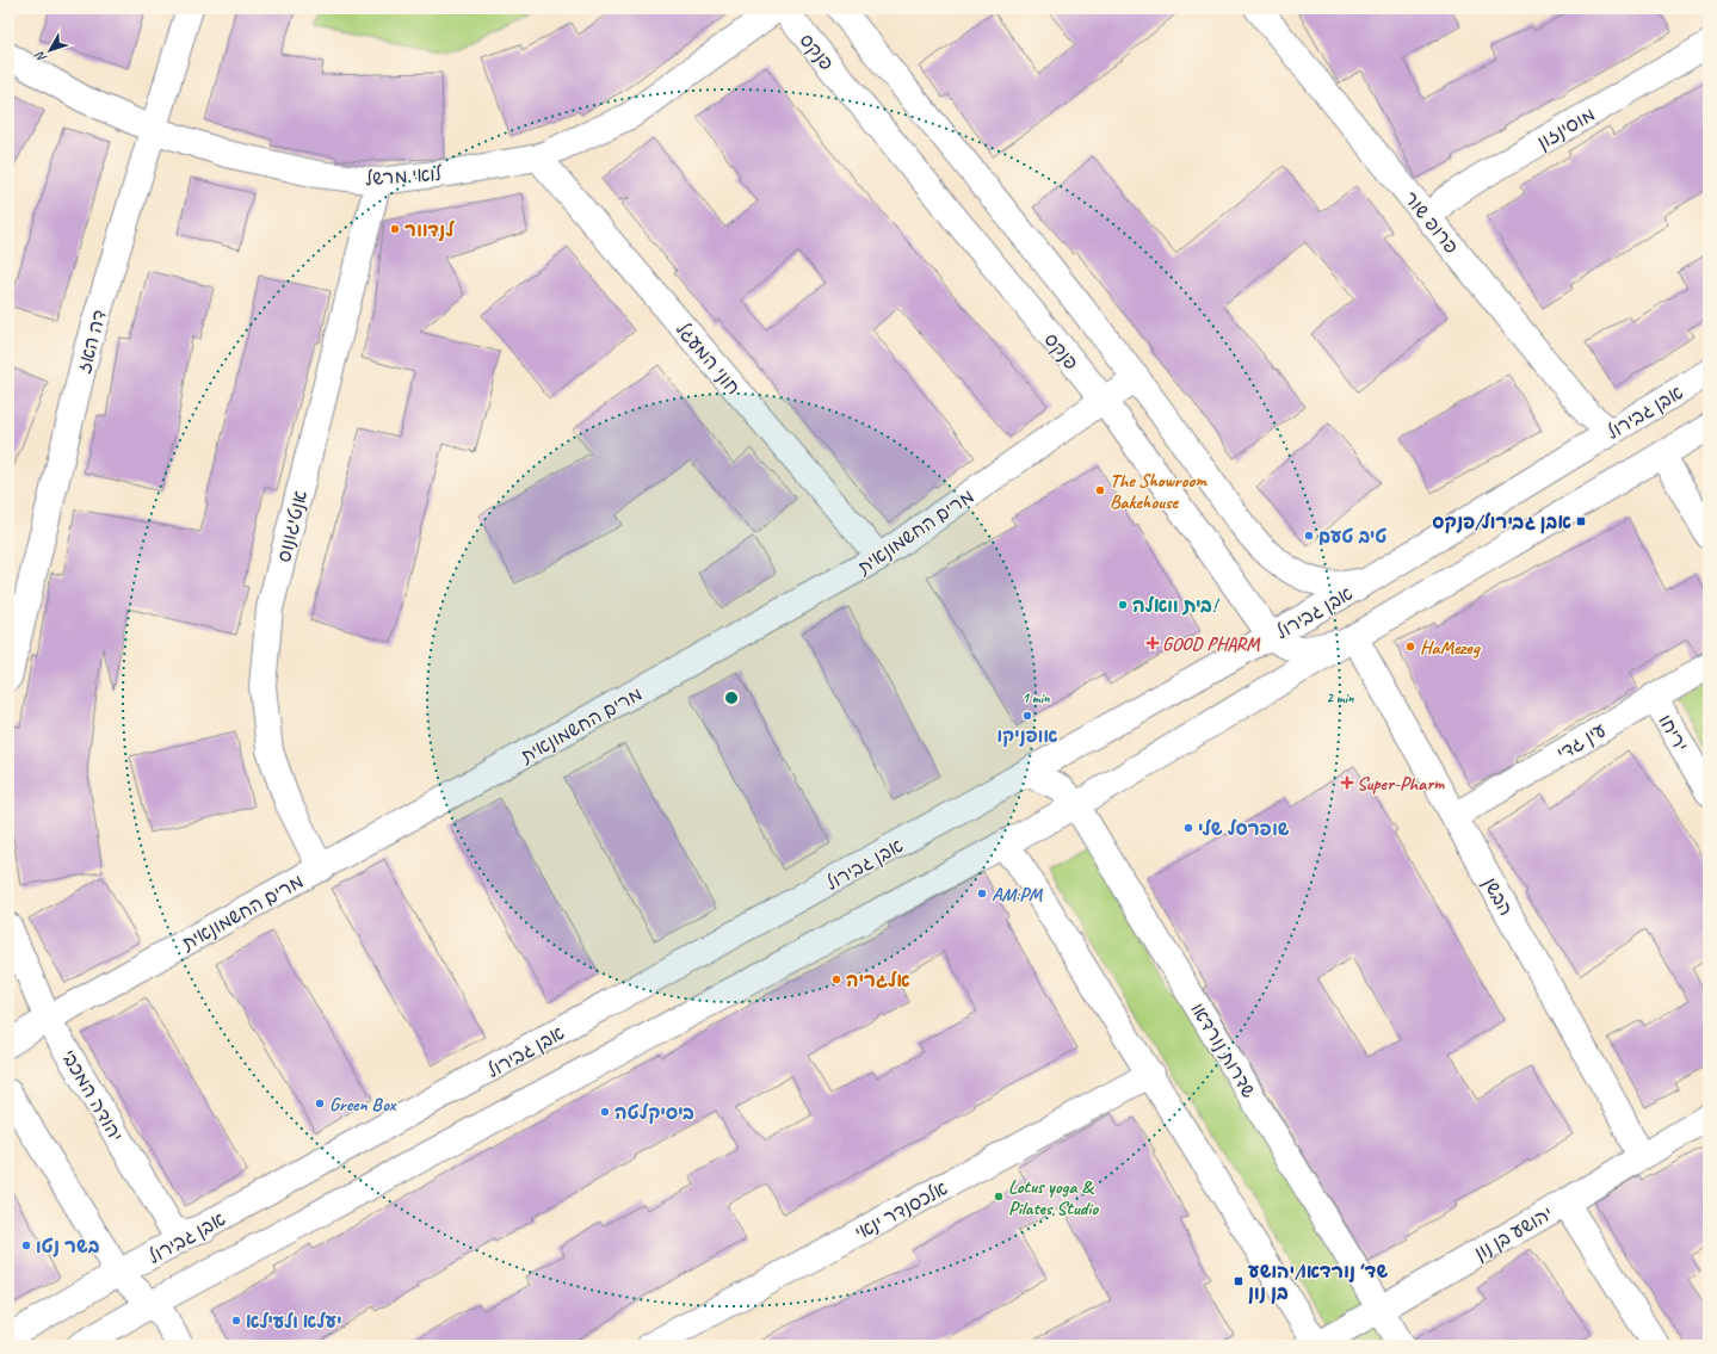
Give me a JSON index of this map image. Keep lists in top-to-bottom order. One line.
{"streets":{"street":["פנקס","מוסינזון","לואי מרשל","פרופ שור","דה האז","חוני המעגל","אבן גבירול","אנטיגונוס","מרים החשמונאית","יריחו","עין גדי","הבשן","שדרות נורדאו","יהודה המכבי","אלכסנדר ינאי","יהושע בן נון"]},"crossings":[["פנקס","אבן גבירול"],["פנקס","מרים החשמונאית"],["פנקס","הבשן"],["מוסינזון","פרופ שור"],["לואי מרשל","דה האז"],["לואי מרשל","חוני המעגל"],["לואי מרשל","אנטיגונוס"],["פרופ שור","אבן גבירול"],["חוני המעגל","מרים החשמונאית"],["אבן גבירול","שדרות נורדאו"],["אבן גבירול","יהודה המכבי"],["אנטיגונוס","מרים החשמונאית"],["מרים החשמונאית","יהודה המכבי"],["יריחו","עין גדי"],["עין גדי","הבשן"],["הבשן","יהושע בן נון"],["שדרות נורדאו","יהושע בן נון"]],"places":{"other":["לנדוור","The Showroom Bakehouse","טיב טעם","בית וואלה!","HaMezeg","אופניקו","שופרסל שלי","AM:PM","אלגריה","Green Box","ביסיקלטה","Lotus yoga & Pilates Studio","בשר נטו","יעלא ולעילא"],"transit":["אבן גבירול/פנקס","שד׳ נורדאו/יהושע בן נון"],"health":["GOOD PHARM","Super-Pharm"]},"north":"bottom left","rings":["1 min","2 min"]}
